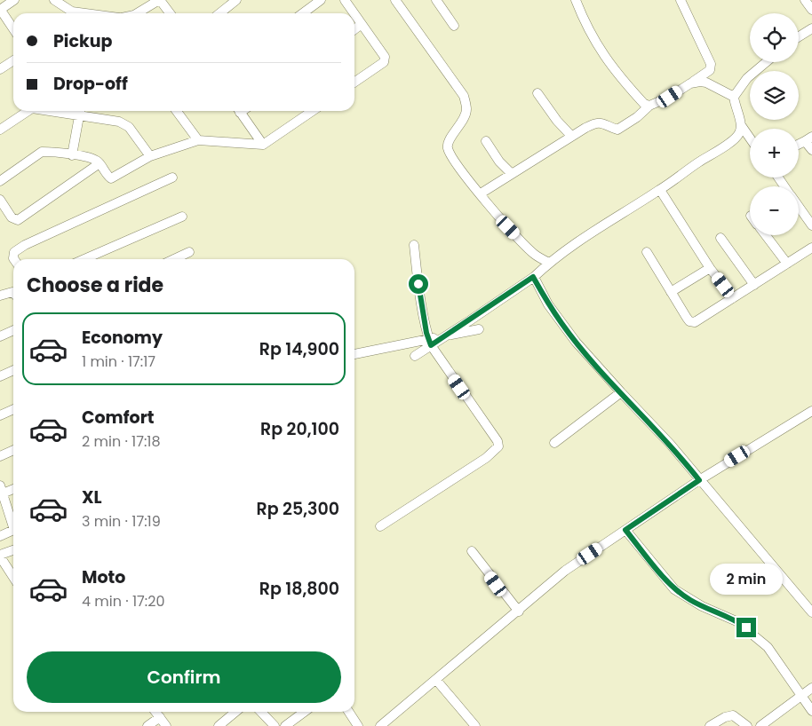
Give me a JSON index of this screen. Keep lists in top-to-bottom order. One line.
{"page":{"map_buttons":["+","−"],"banner":["Pickup","Drop-off"],"heading":"Choose a ride","list":[{"name":"Economy","note":"1 min · 17:17","value":"Rp 14,900"},{"name":"Comfort","note":"2 min · 17:18","value":"Rp 20,100"},{"name":"XL","note":"3 min · 17:19","value":"Rp 25,300"},{"name":"Moto","note":"4 min · 17:20","value":"Rp 18,800"}],"bubble":"2 min","buttons":"Confirm"}}
